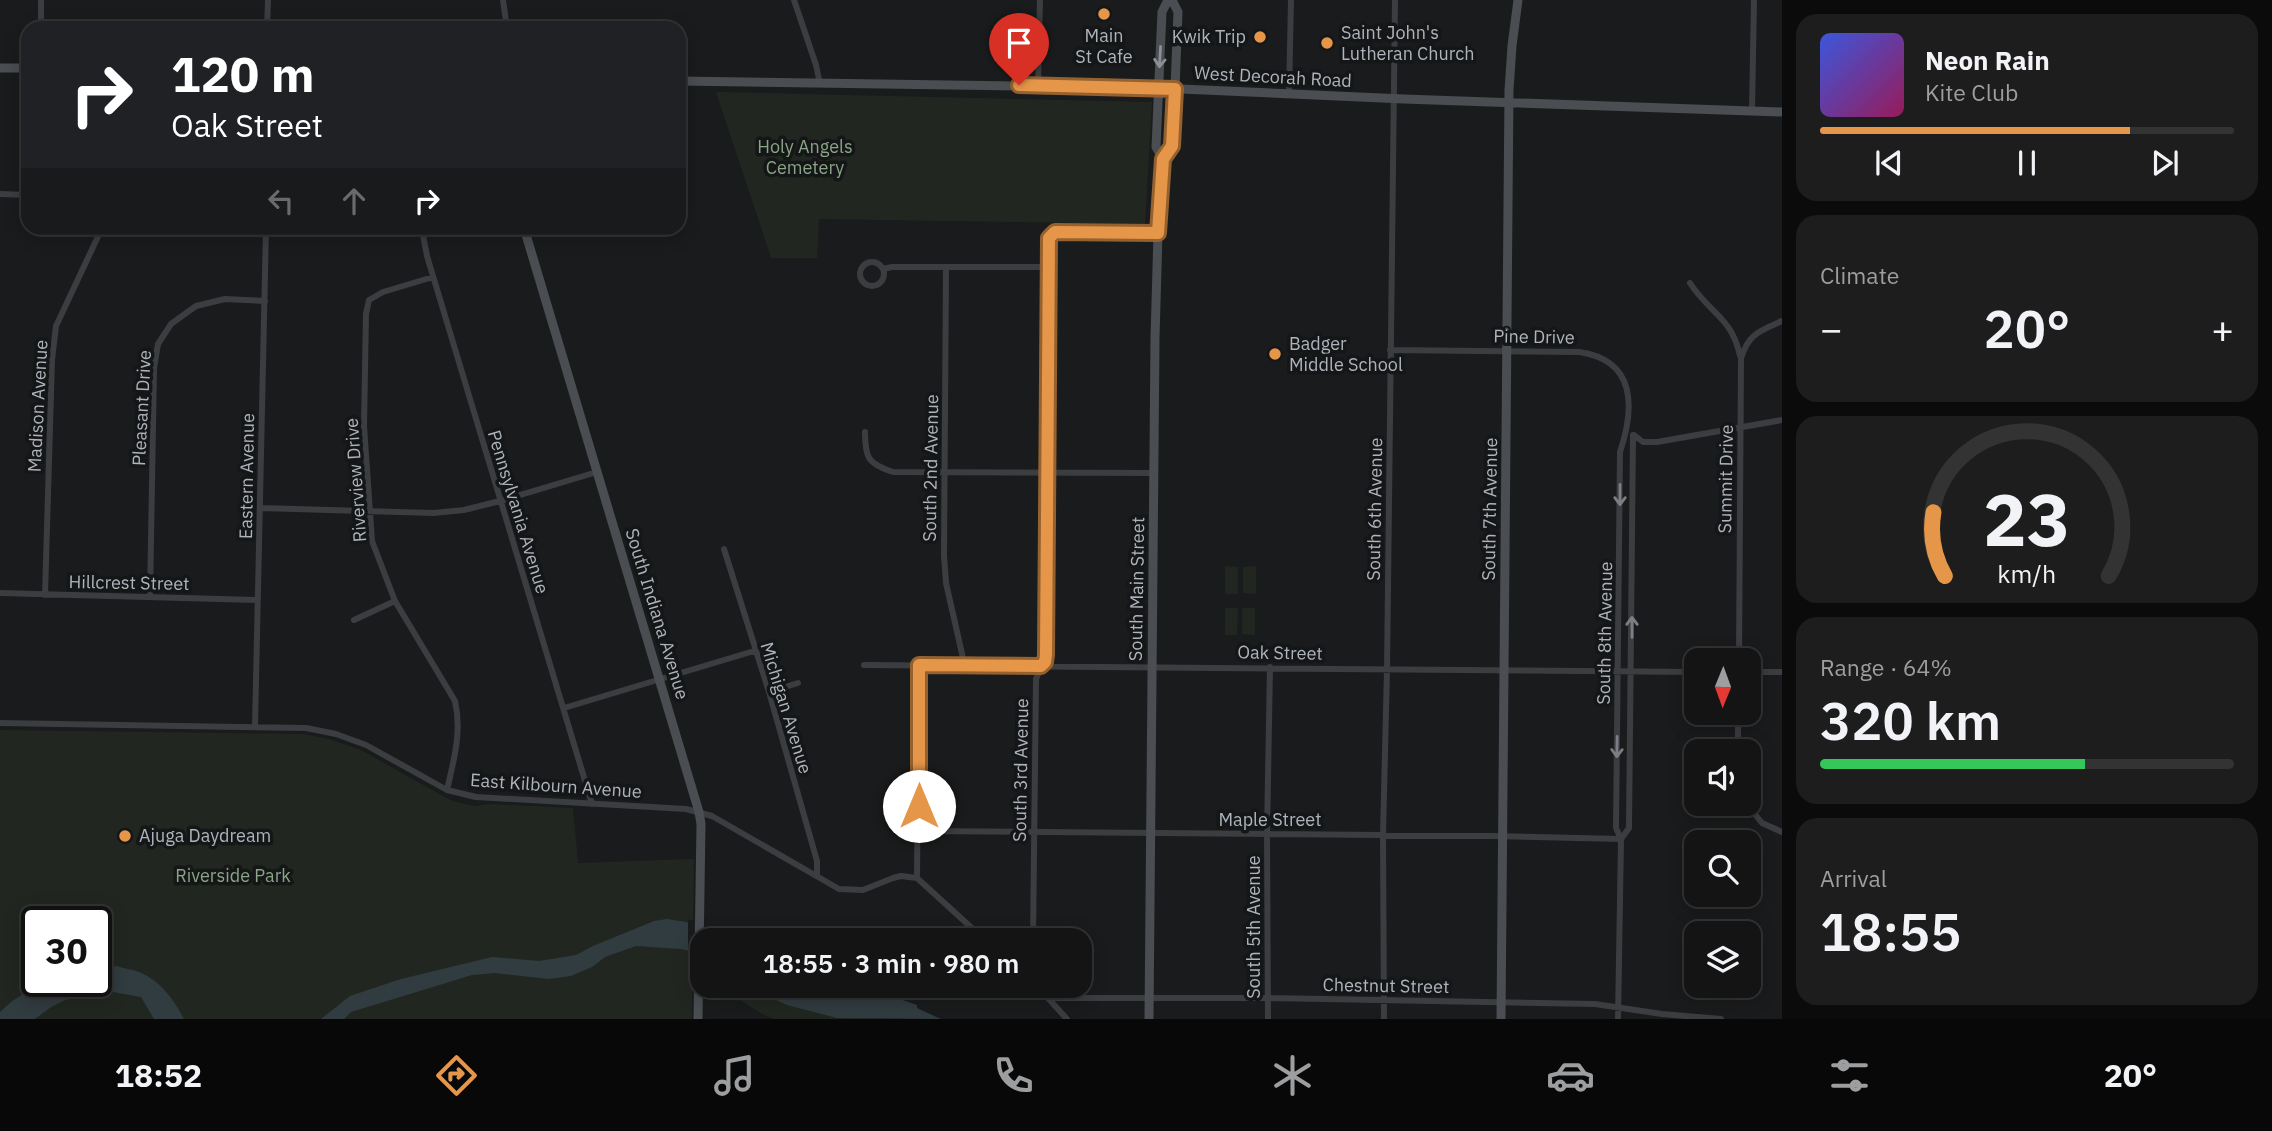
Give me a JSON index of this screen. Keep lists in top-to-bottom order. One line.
{"streets":{"street":["West Decorah Road","Pine Drive","Madison Avenue","Pleasant Drive","South 2nd Avenue","Eastern Avenue","Summit Drive","Riverview Drive","South 6th Avenue","South 7th Avenue","Pennsylvania Avenue","Hillcrest Street","South Main Street","South Indiana Avenue","South 8th Avenue","Oak Street","Michigan Avenue","South 3rd Avenue","East Kilbourn Avenue","Maple Street","South 5th Avenue","Chestnut Street"]},"crossings":[["West Decorah Road","South 6th Avenue"],["West Decorah Road","South 7th Avenue"],["West Decorah Road","South Main Street"],["Pine Drive","South 6th Avenue"],["Pine Drive","South 7th Avenue"],["Pine Drive","South 8th Avenue"],["Madison Avenue","Hillcrest Street"],["Pleasant Drive","Eastern Avenue"],["Pleasant Drive","Hillcrest Street"],["South 2nd Avenue","Oak Street"],["Eastern Avenue","Hillcrest Street"],["Eastern Avenue","East Kilbourn Avenue"],["Riverview Drive","Pennsylvania Avenue"],["Riverview Drive","East Kilbourn Avenue"],["South 6th Avenue","Oak Street"],["South 6th Avenue","Maple Street"],["South 6th Avenue","Chestnut Street"],["South 7th Avenue","Oak Street"],["South 7th Avenue","Maple Street"],["South 7th Avenue","Chestnut Street"],["Pennsylvania Avenue","East Kilbourn Avenue"],["South Main Street","Oak Street"],["South Main Street","South 3rd Avenue"],["South Main Street","Maple Street"],["South Main Street","Chestnut Street"],["South Indiana Avenue","East Kilbourn Avenue"],["South 8th Avenue","Oak Street"],["South 8th Avenue","Maple Street"],["South 8th Avenue","Chestnut Street"],["Oak Street","South 3rd Avenue"],["Oak Street","South 5th Avenue"],["Michigan Avenue","East Kilbourn Avenue"],["South 3rd Avenue","Maple Street"],["Maple Street","South 5th Avenue"],["South 5th Avenue","Chestnut Street"]],"parks":["Holy Angels Cemetery","Riverside Park"],"places":["Main St Cafe","Kwik Trip","Saint John's Lutheran Church","Badger Middle School","Ajuga Daydream"],"north":"bottom","page":{"turn":["120 m","Oak Street"],"song":["Neon Rain","Kite Club"],"tile":["Climate",["Range · 64%","320 km"],["Arrival","18:55"]],"heat":["−","20°","+"],"limit":"30","trip":"18:55 · 3 min · 980 m","tabs":["18:52","20°"],"gauge":["23","km/h"]}}
